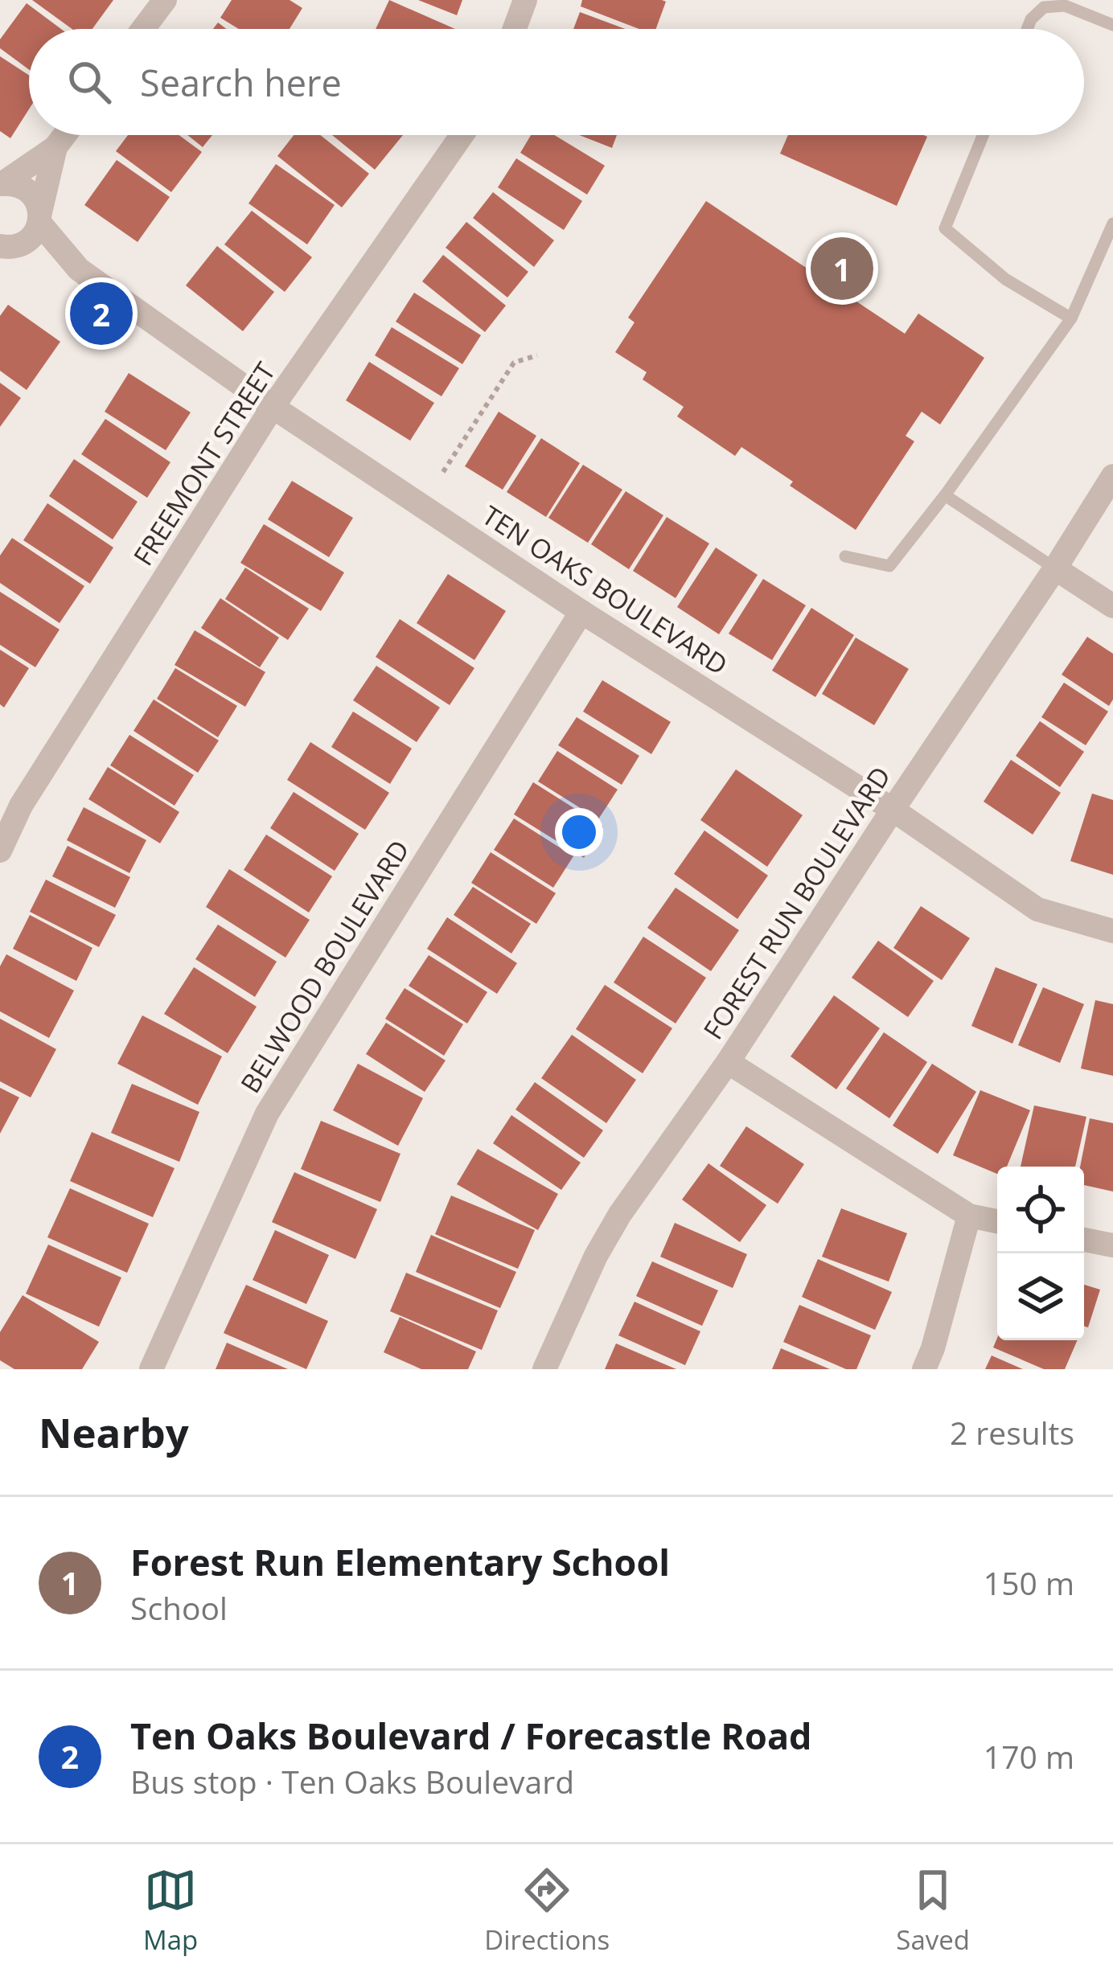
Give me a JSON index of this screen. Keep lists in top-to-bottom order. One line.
{"streets":{"street":["FREEMONT STREET","TEN OAKS BOULEVARD","FOREST RUN BOULEVARD","BELWOOD BOULEVARD"]},"crossings":[["FREEMONT STREET","TEN OAKS BOULEVARD"],["TEN OAKS BOULEVARD","FOREST RUN BOULEVARD"],["TEN OAKS BOULEVARD","BELWOOD BOULEVARD"]],"page":{"search":"Search here","pins":["1","2"],"heading":["Nearby","2 results"],"list":[{"mark":"1","name":"Forest Run Elementary School","note":"School","value":"150 m"},{"mark":"2","name":"Ten Oaks Boulevard / Forecastle Road","note":"Bus stop · Ten Oaks Boulevard","value":"170 m"}],"nav":["Map","Directions","Saved"]}}
